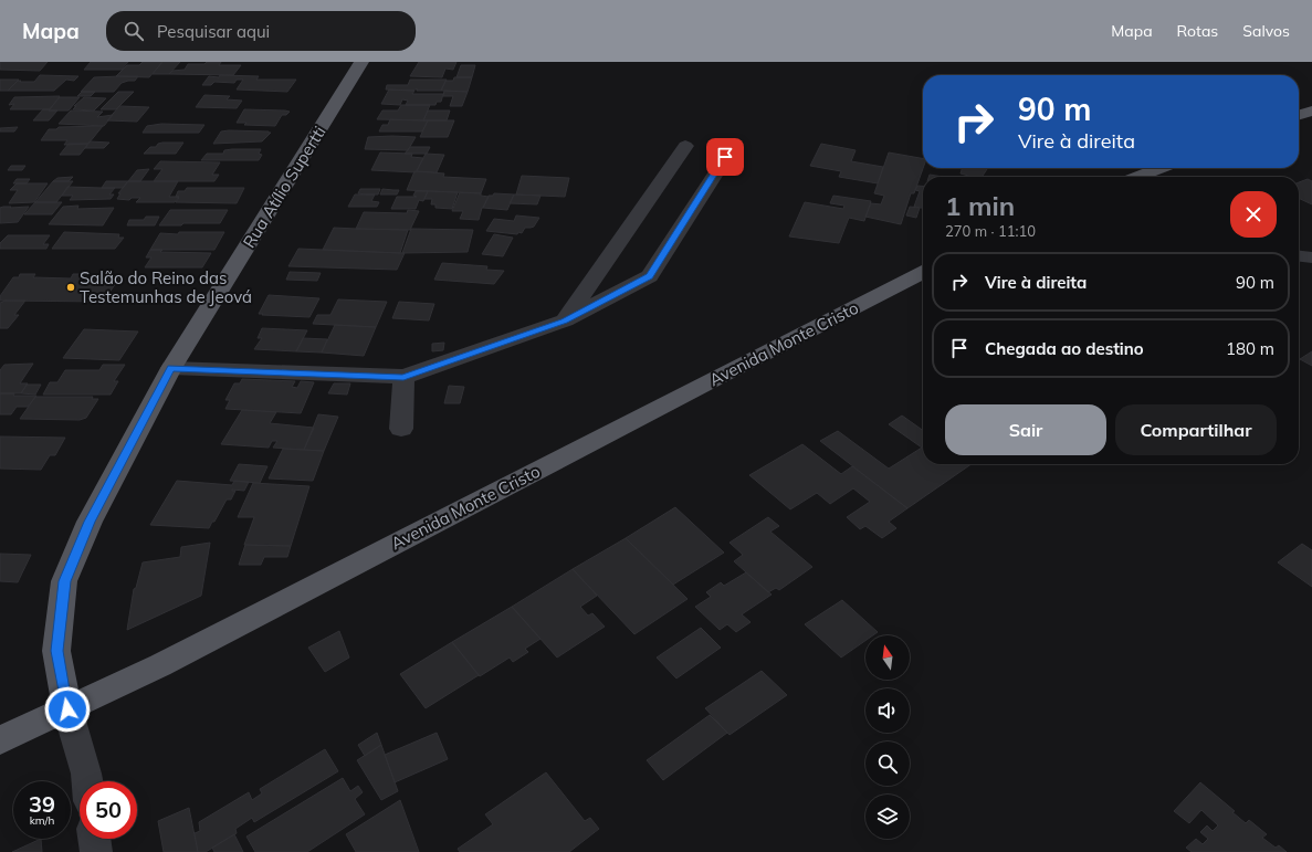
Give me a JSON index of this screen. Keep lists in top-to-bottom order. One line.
{"streets":{"main road":["Rua Atílio Supertti","Avenida Monte Cristo"]},"crossings":[["Rua Atílio Supertti","Avenida Monte Cristo"]],"places":["Salão do Reino das Testemunhas de Jeová"],"north":"top","page":{"header":"Mapa","search":"Pesquisar aqui","nav":["Mapa","Rotas","Salvos"],"turn":["90 m","Vire à direita"],"heading":["1 min","270 m · 11:10"],"list":[{"name":"Vire à direita","value":"90 m"},{"name":"Chegada ao destino","value":"180 m"}],"buttons":["Sair","Compartilhar"],"speed":"39 km/h","limit":"50"}}
